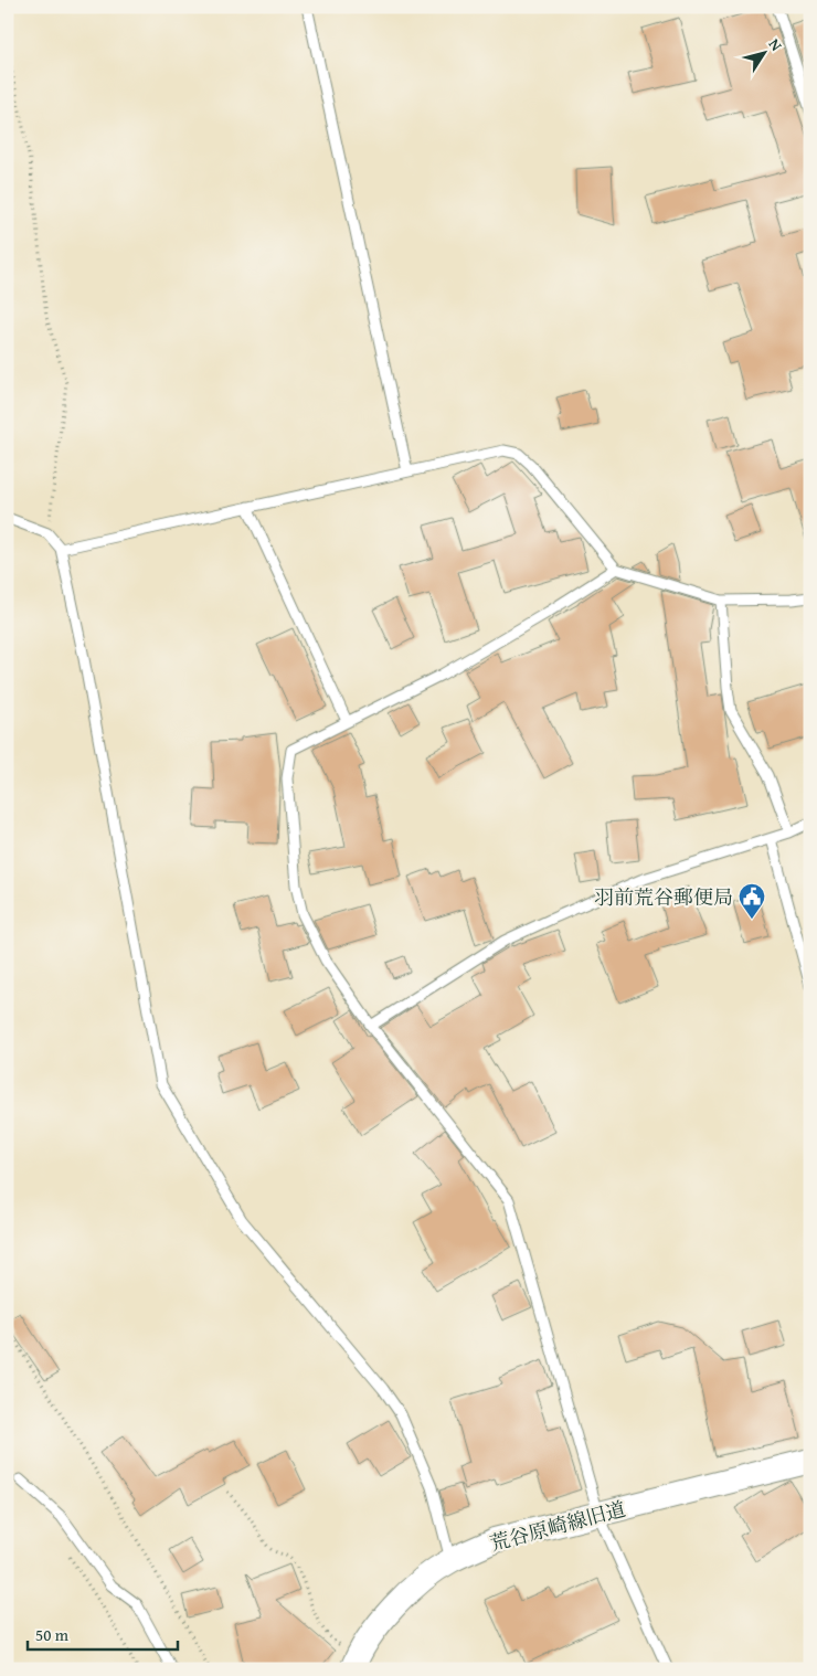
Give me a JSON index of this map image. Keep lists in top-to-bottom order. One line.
{"streets":{"street":["荒谷原崎線旧道"]},"places":{"public building":["羽前荒谷郵便局"]},"scale_bar":"50 m","north":"top right"}
